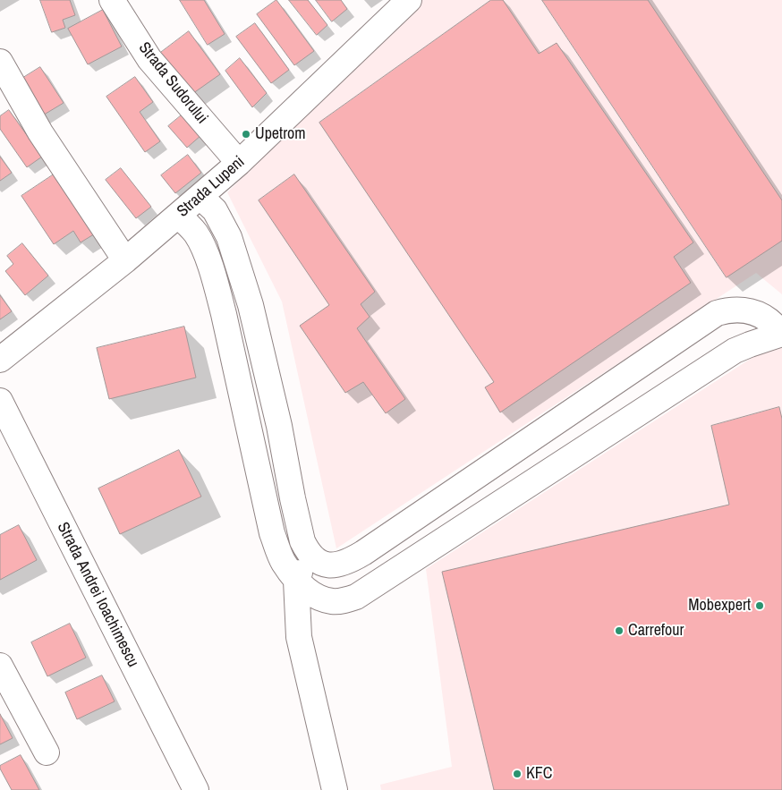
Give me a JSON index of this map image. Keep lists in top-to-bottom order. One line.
{"streets":{"street":["Strada Sudorului","Strada Lupeni","Strada Andrei Ioachimescu"]},"crossings":[["Strada Sudorului","Strada Lupeni"]],"places":["Upetrom","Mobexpert","Carrefour","KFC"]}
